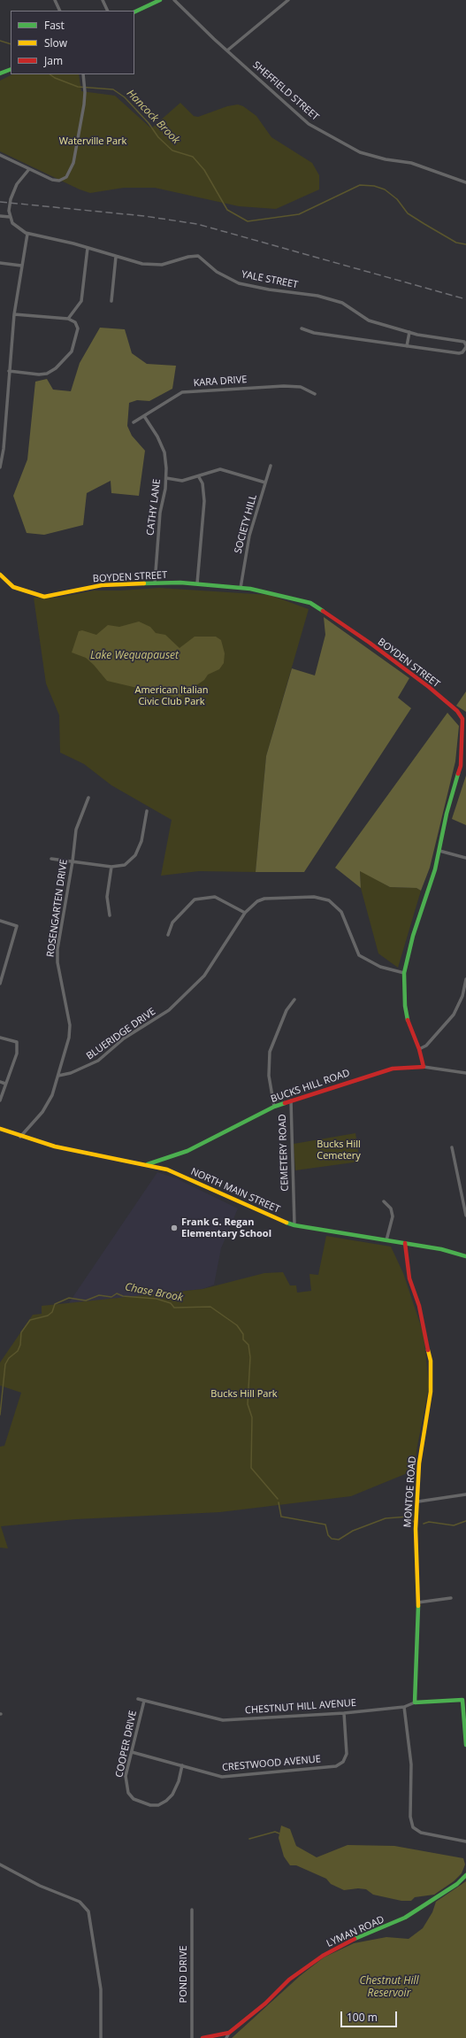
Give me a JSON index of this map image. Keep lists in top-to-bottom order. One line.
{"streets":{"street":["SHEFFIELD STREET","YALE STREET","KARA DRIVE","CATHY LANE","SOCIETY HILL","BOYDEN STREET","ROSENGARTEN DRIVE","BLUERIDGE DRIVE","BUCKS HILL ROAD","CEMETERY ROAD","NORTH MAIN STREET","MONTOE ROAD","CHESTNUT HILL AVENUE","COOPER DRIVE","CRESTWOOD AVENUE","LYMAN ROAD","POND DRIVE"]},"crossings":[["KARA DRIVE","CATHY LANE"],["CATHY LANE","BOYDEN STREET"],["SOCIETY HILL","BOYDEN STREET"],["BOYDEN STREET","BLUERIDGE DRIVE"],["BOYDEN STREET","BUCKS HILL ROAD"],["ROSENGARTEN DRIVE","BLUERIDGE DRIVE"],["ROSENGARTEN DRIVE","NORTH MAIN STREET"],["BUCKS HILL ROAD","CEMETERY ROAD"],["BUCKS HILL ROAD","NORTH MAIN STREET"],["CEMETERY ROAD","NORTH MAIN STREET"],["NORTH MAIN STREET","MONTOE ROAD"],["MONTOE ROAD","CHESTNUT HILL AVENUE"],["CHESTNUT HILL AVENUE","COOPER DRIVE"],["CHESTNUT HILL AVENUE","CRESTWOOD AVENUE"],["COOPER DRIVE","CRESTWOOD AVENUE"]],"water":["Hancock Brook","Lake Wequapauset","Chase Brook","Chestnut Hill Reservoir"],"parks":["Waterville Park","American Italian Civic Club Park","Bucks Hill Cemetery","Bucks Hill Park"],"places":["Frank G. Regan Elementary School"],"legend":["Fast","Slow","Jam"],"scale_bar":"100 m"}
